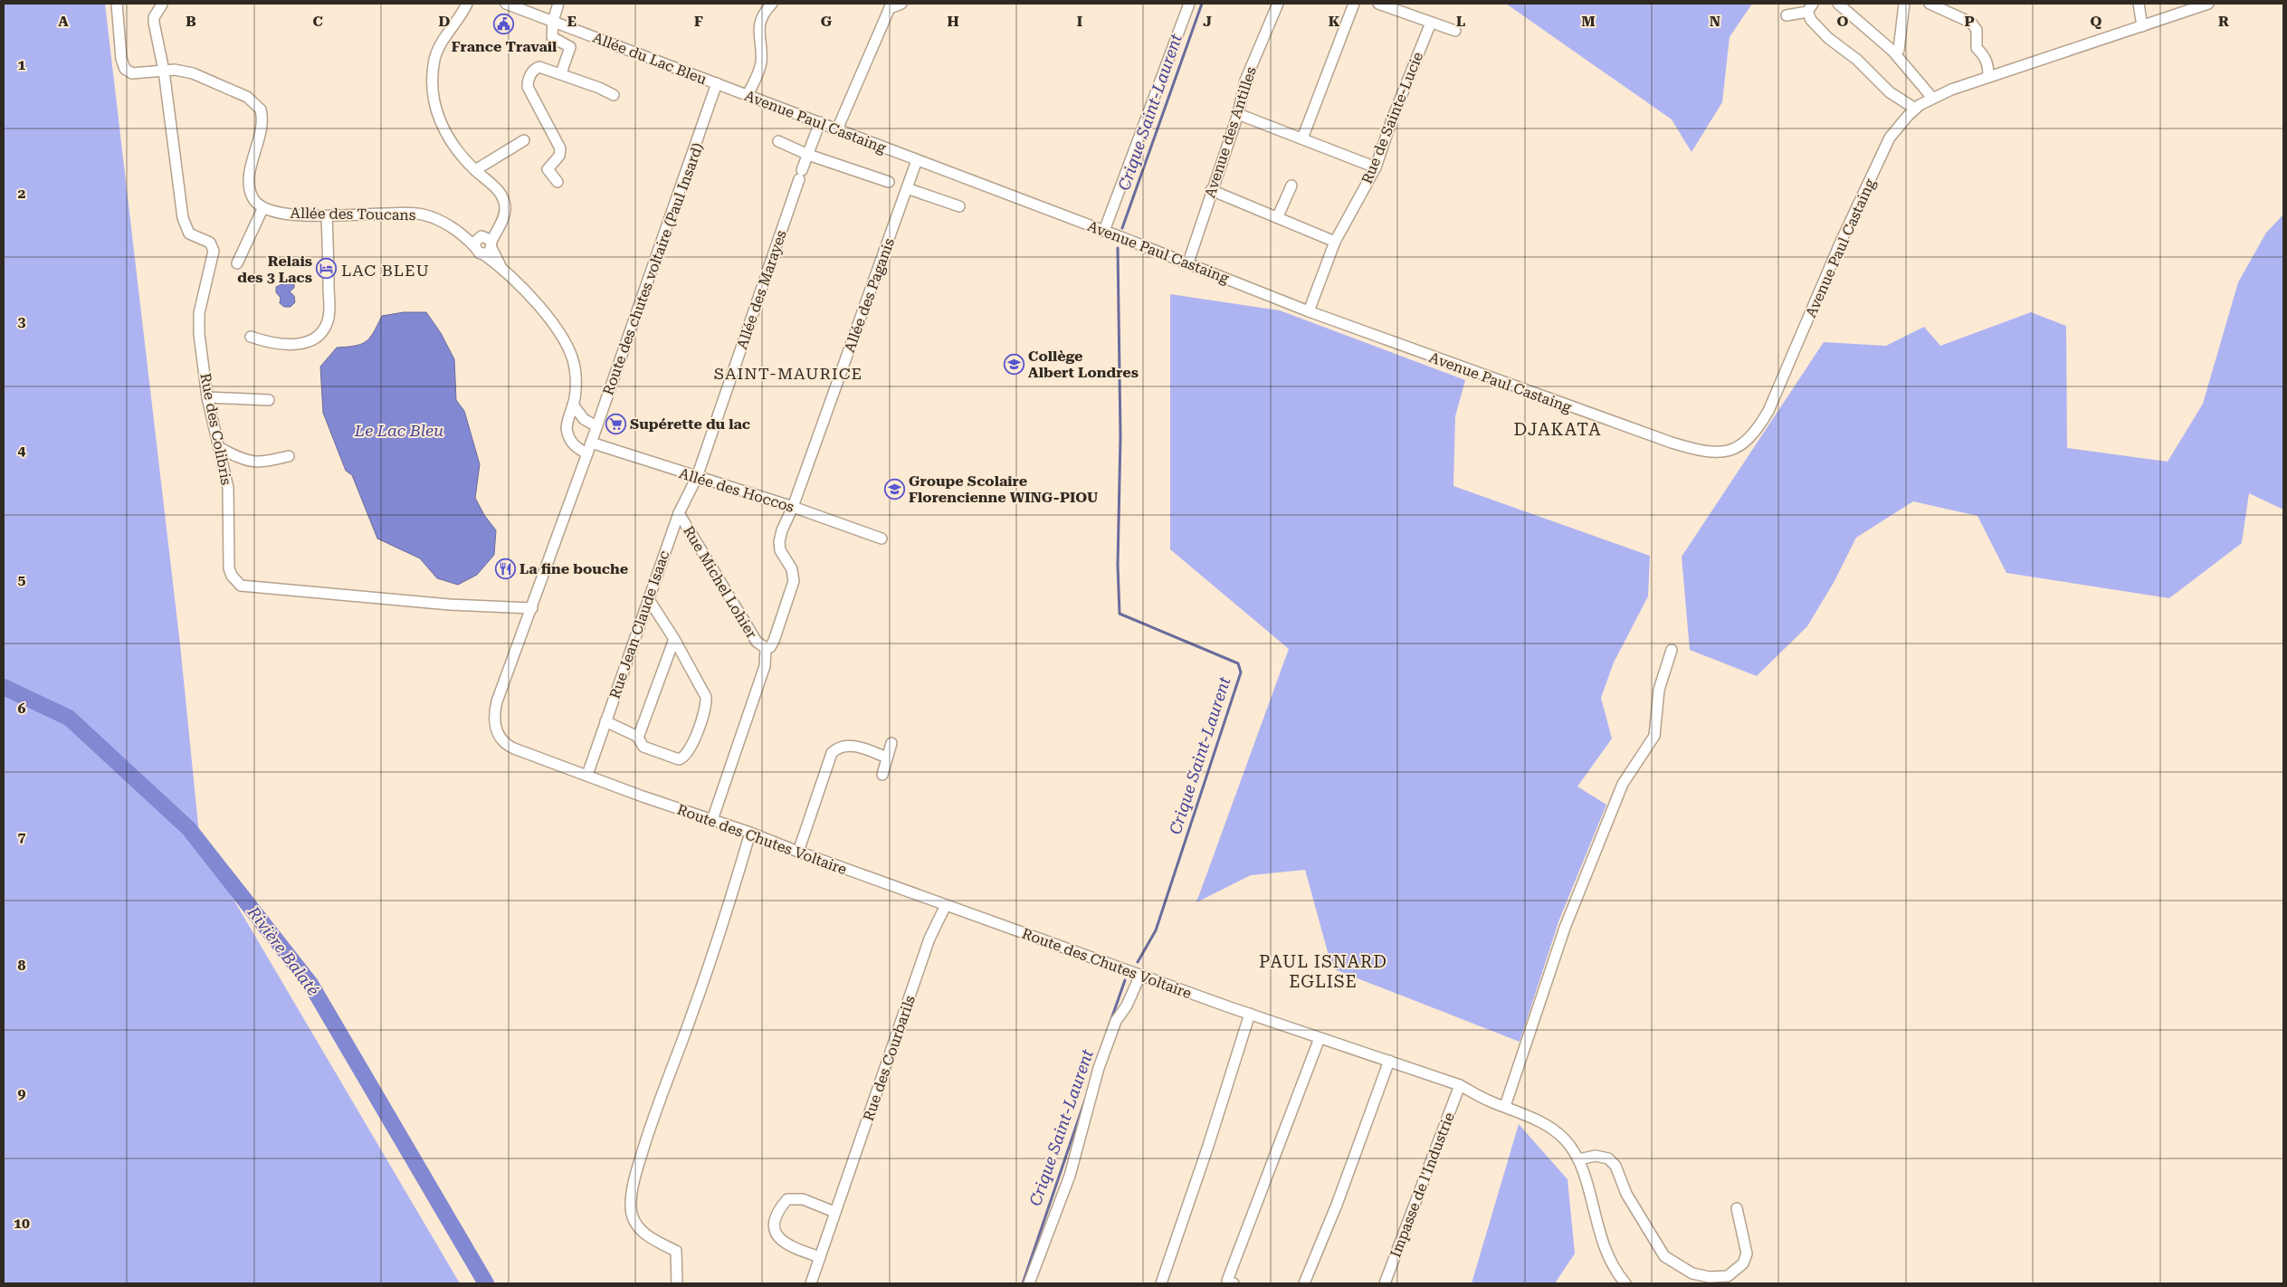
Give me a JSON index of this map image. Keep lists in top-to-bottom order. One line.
{"streets":{"street":["Allée du Lac Bleu","Rue de Sainte-Lucie","Avenue Paul Castaing","Avenue des Antilles","Allée des Toucans","Route des chutes voltaire (Paul Insard)","Allée des Marayes","Allée des Paganis","Rue des Colibris","Allée des Hoccos","Rue Michel Lohier","Rue Jean Claude Isaac","Route des Chutes Voltaire","Rue des Courbarils","Impasse de l'Industrie"]},"crossings":[["Allée du Lac Bleu","Avenue Paul Castaing"],["Allée du Lac Bleu","Route des chutes voltaire (Paul Insard)"],["Rue de Sainte-Lucie","Avenue Paul Castaing"],["Avenue Paul Castaing","Avenue des Antilles"],["Avenue Paul Castaing","Route des chutes voltaire (Paul Insard)"],["Avenue Paul Castaing","Allée des Marayes"],["Avenue Paul Castaing","Allée des Paganis"],["Allée des Toucans","Route des chutes voltaire (Paul Insard)"],["Allée des Toucans","Allée des Hoccos"],["Route des chutes voltaire (Paul Insard)","Rue des Colibris"],["Route des chutes voltaire (Paul Insard)","Allée des Hoccos"],["Route des chutes voltaire (Paul Insard)","Route des Chutes Voltaire"],["Allée des Marayes","Allée des Hoccos"],["Allée des Marayes","Rue Jean Claude Isaac"],["Allée des Paganis","Allée des Hoccos"],["Allée des Paganis","Rue Michel Lohier"],["Allée des Hoccos","Rue Jean Claude Isaac"],["Rue Michel Lohier","Rue Jean Claude Isaac"],["Rue Jean Claude Isaac","Route des Chutes Voltaire"],["Route des Chutes Voltaire","Rue des Courbarils"],["Route des Chutes Voltaire","Impasse de l'Industrie"]],"districts":["LAC BLEU","SAINT-MAURICE","DJAKATA","PAUL ISNARD EGLISE"],"water":["Crique Saint-Laurent","Le Lac Bleu","Rivière Balaté"],"places":{"public building":["France Travail"],"hotel":["Relais des 3 Lacs"],"school or university":["Collège Albert Londres","Groupe Scolaire Florencienne WING-PIOU"],"supermarket":["Supérette du lac"],"restaurant":["La fine bouche"]},"grid":{"columns":["A","B","C","D","E","F","G","H","I","J","K","L","M","N","O","P","Q","R"],"rows":["1","2","3","4","5","6","7","8","9","10"]}}
